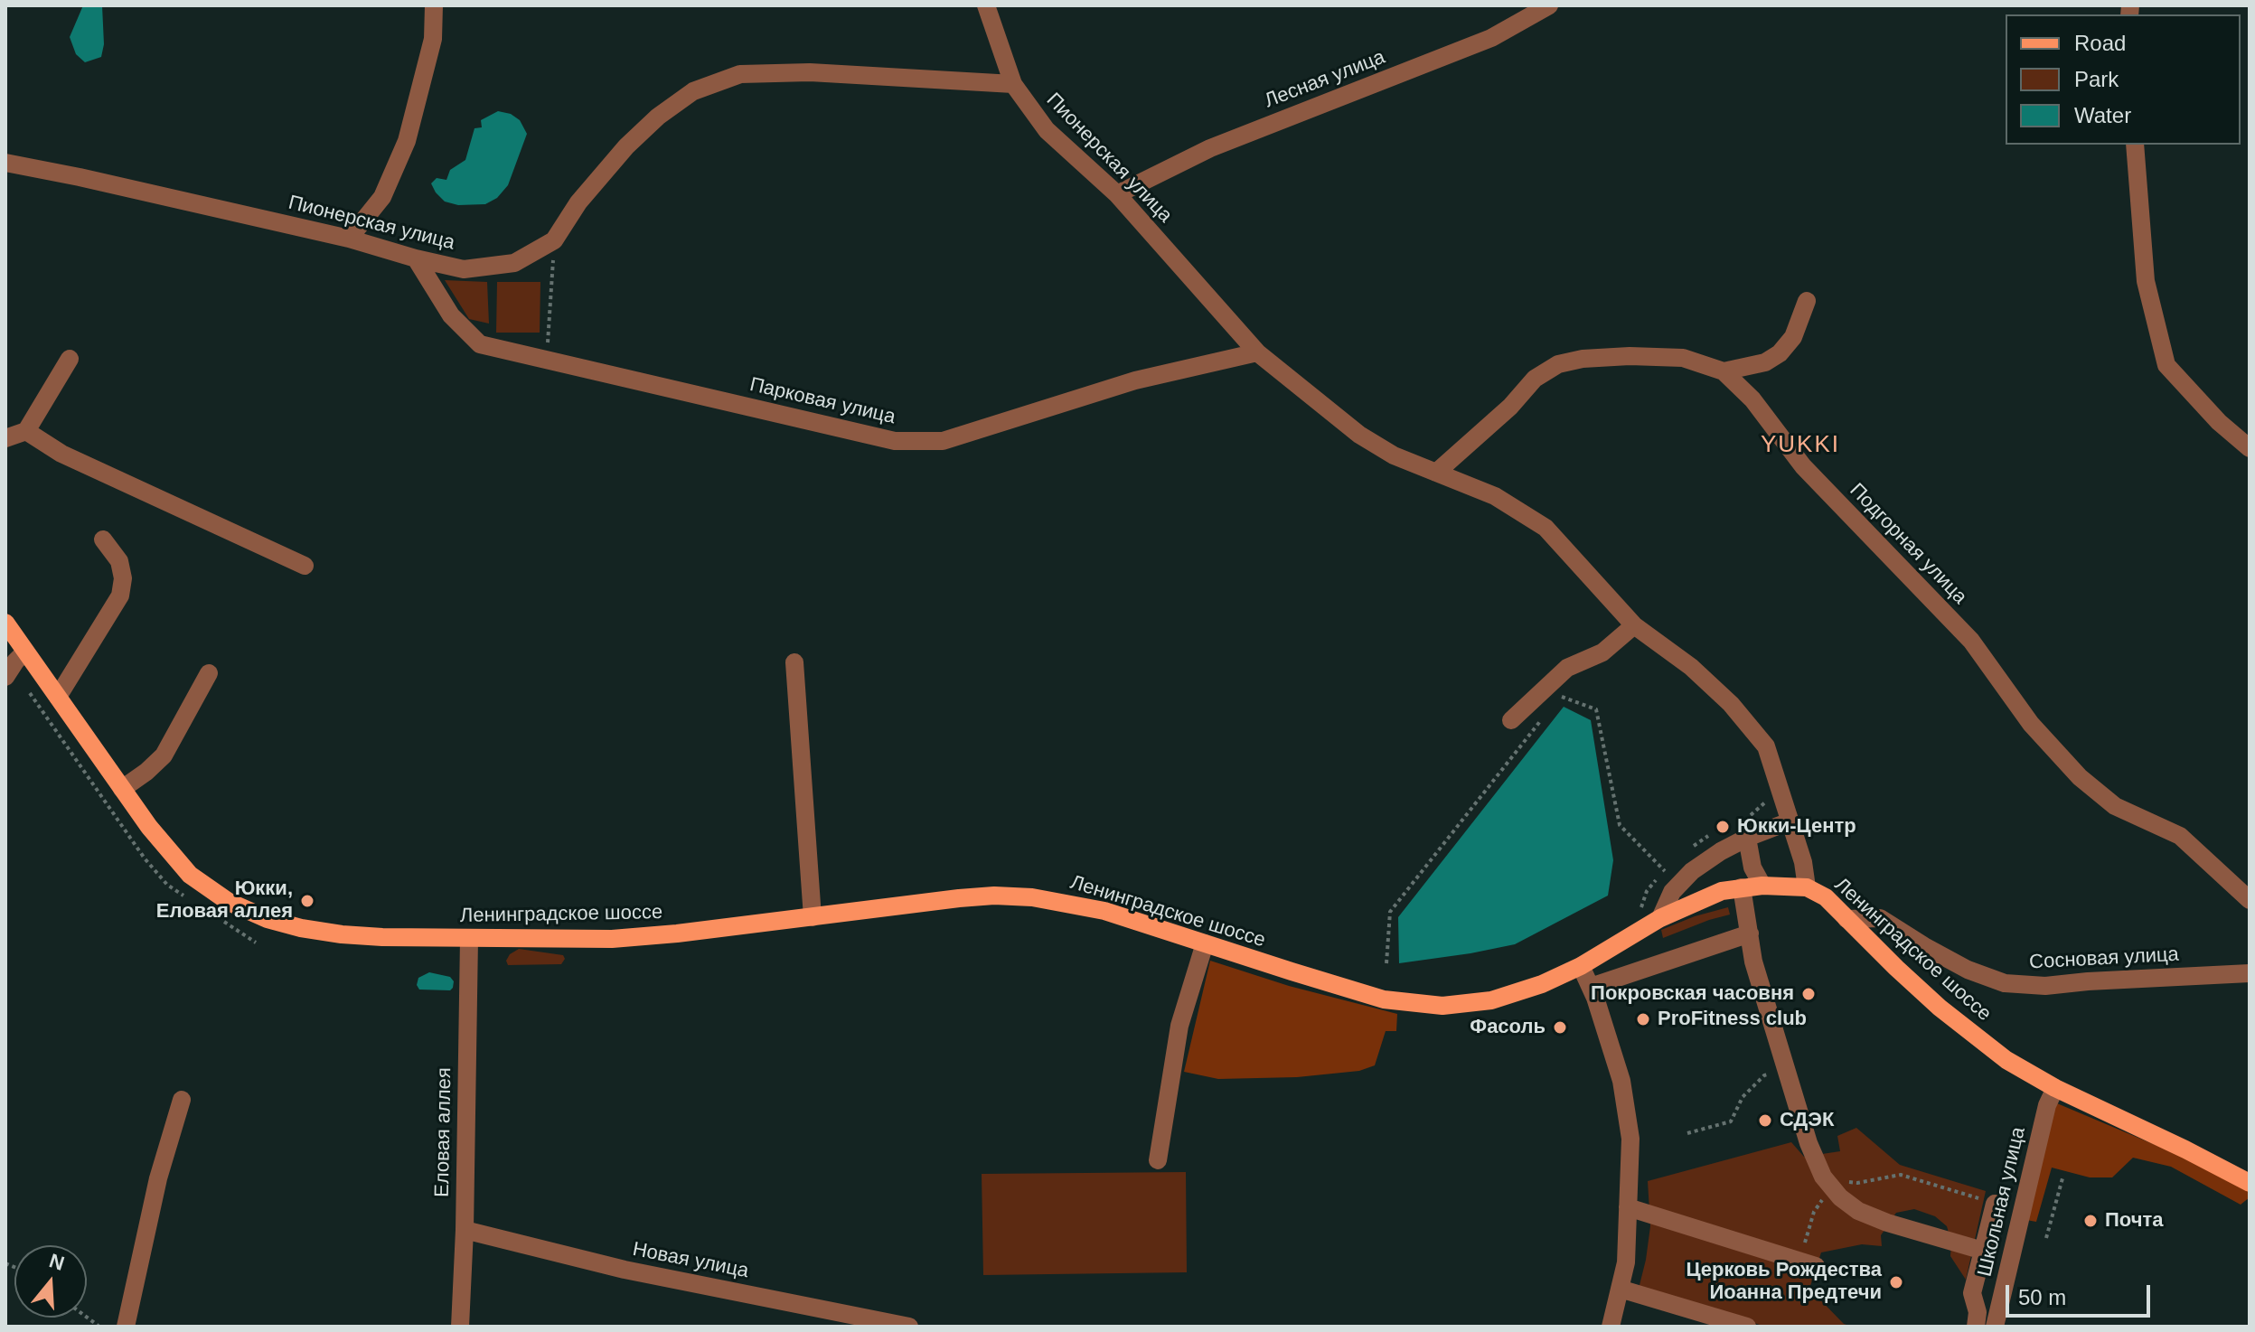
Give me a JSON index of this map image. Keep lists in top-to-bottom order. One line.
{"streets":{"main road":["Ленинградское шоссе"],"street":["Лесная улица","Пионерская улица","Парковая улица","Подгорная улица","Сосновая улица","Еловая аллея","Школьная улица","Новая улица"]},"crossings":[["Лесная улица","Пионерская улица"],["Пионерская улица","Парковая улица"],["Пионерская улица","Подгорная улица"],["Пионерская улица","Ленинградское шоссе"],["Ленинградское шоссе","Сосновая улица"],["Ленинградское шоссе","Еловая аллея"],["Ленинградское шоссе","Школьная улица"],["Еловая аллея","Новая улица"]],"districts":["YUKKI"],"places":["Юкки-Центр","Юкки, Еловая аллея","Покровская часовня","ProFitness club","Фасоль","СДЭК","Почта","Церковь Рождества Иоанна Предтечи"],"legend":["Road","Park","Water"],"scale_bar":"50 m","north":"top"}
